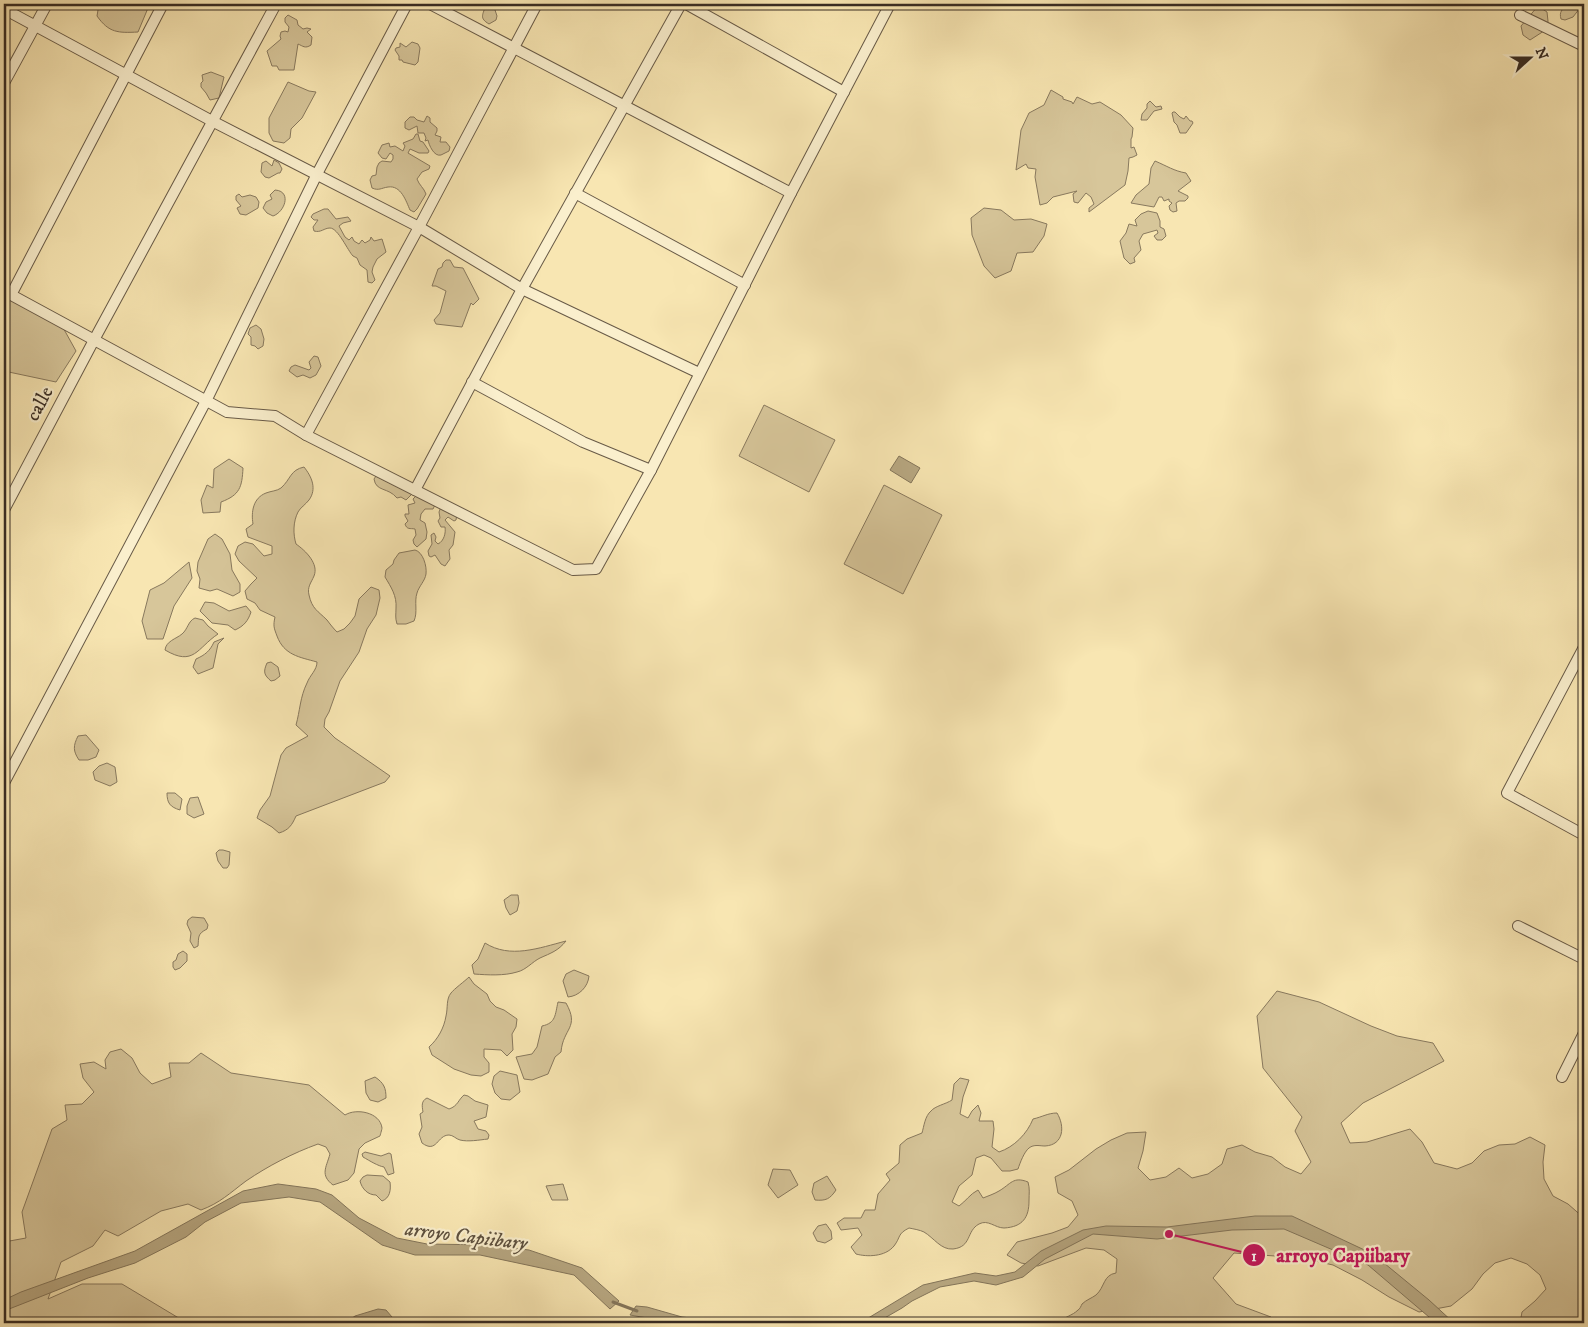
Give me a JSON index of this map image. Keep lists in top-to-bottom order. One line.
{"streets":{"street":["calle"]},"water":["arroyo Capiibary"],"places":["arroyo Capiibary"],"north":"right"}
